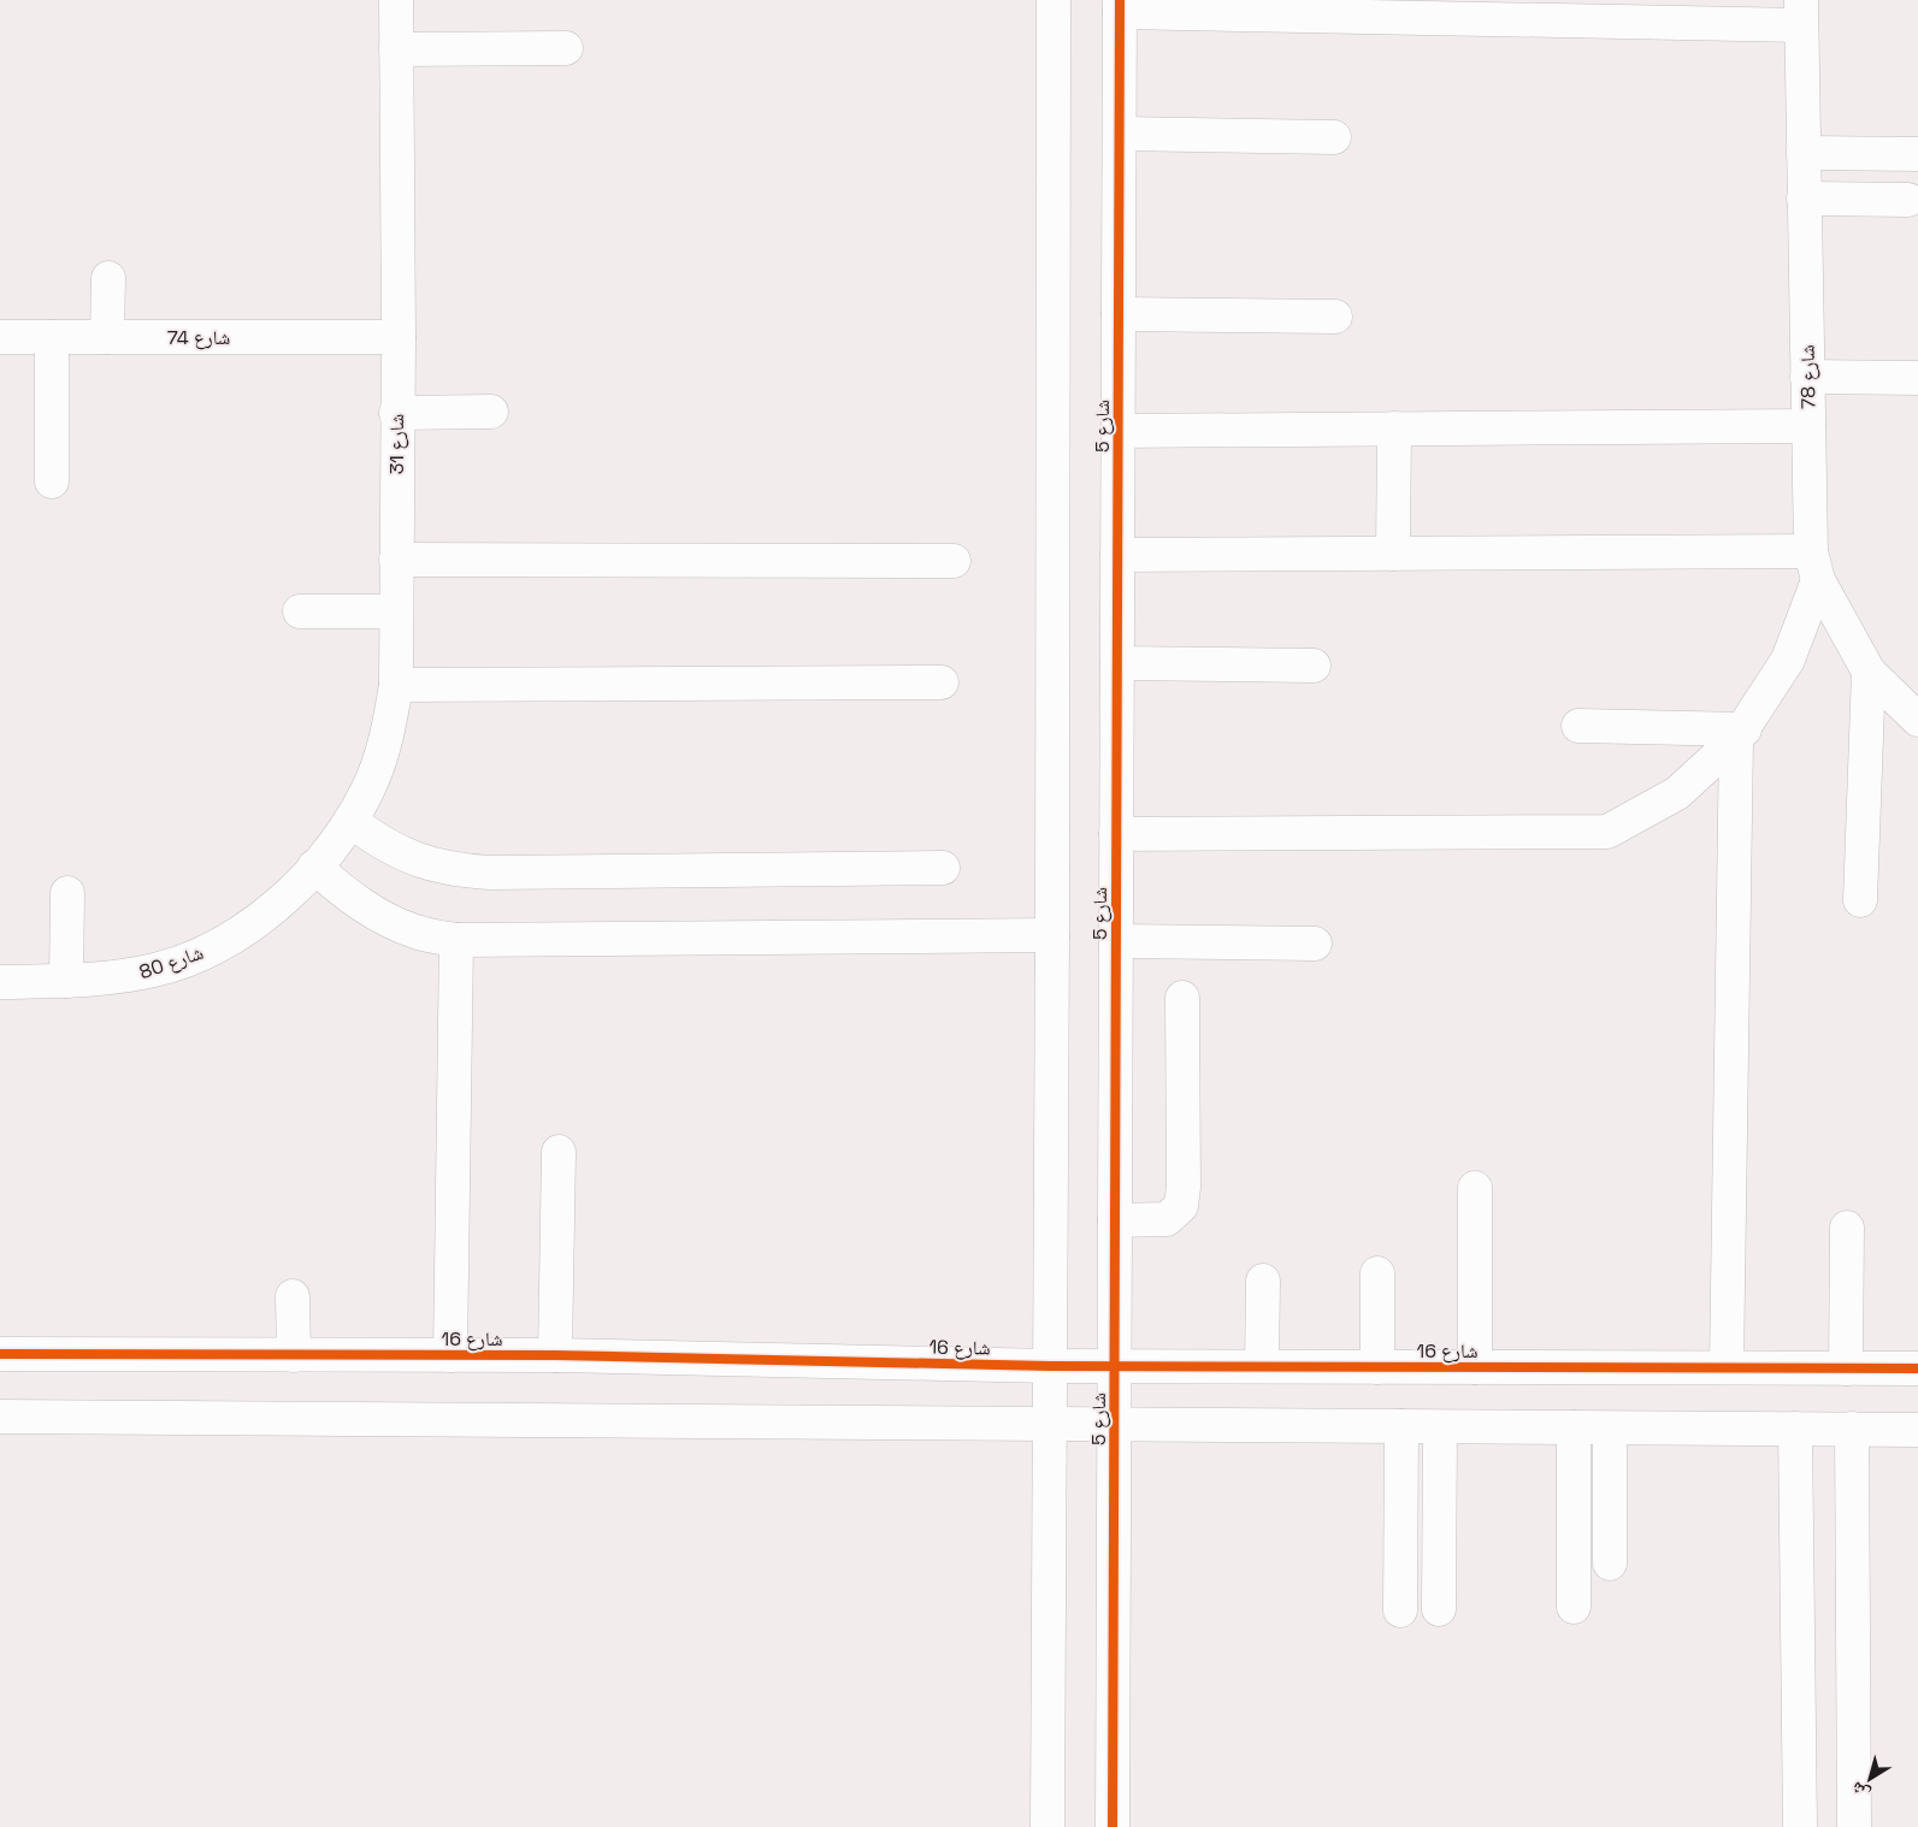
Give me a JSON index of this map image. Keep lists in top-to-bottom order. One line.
{"streets":{"street":["شارع 74","شارع 78","شارع 5","شارع 31","شارع 80","شارع 16"]},"crossings":[["شارع 74","شارع 31"],["شارع 5","شارع 16"],["شارع 31","شارع 80"]],"north":"bottom left"}
